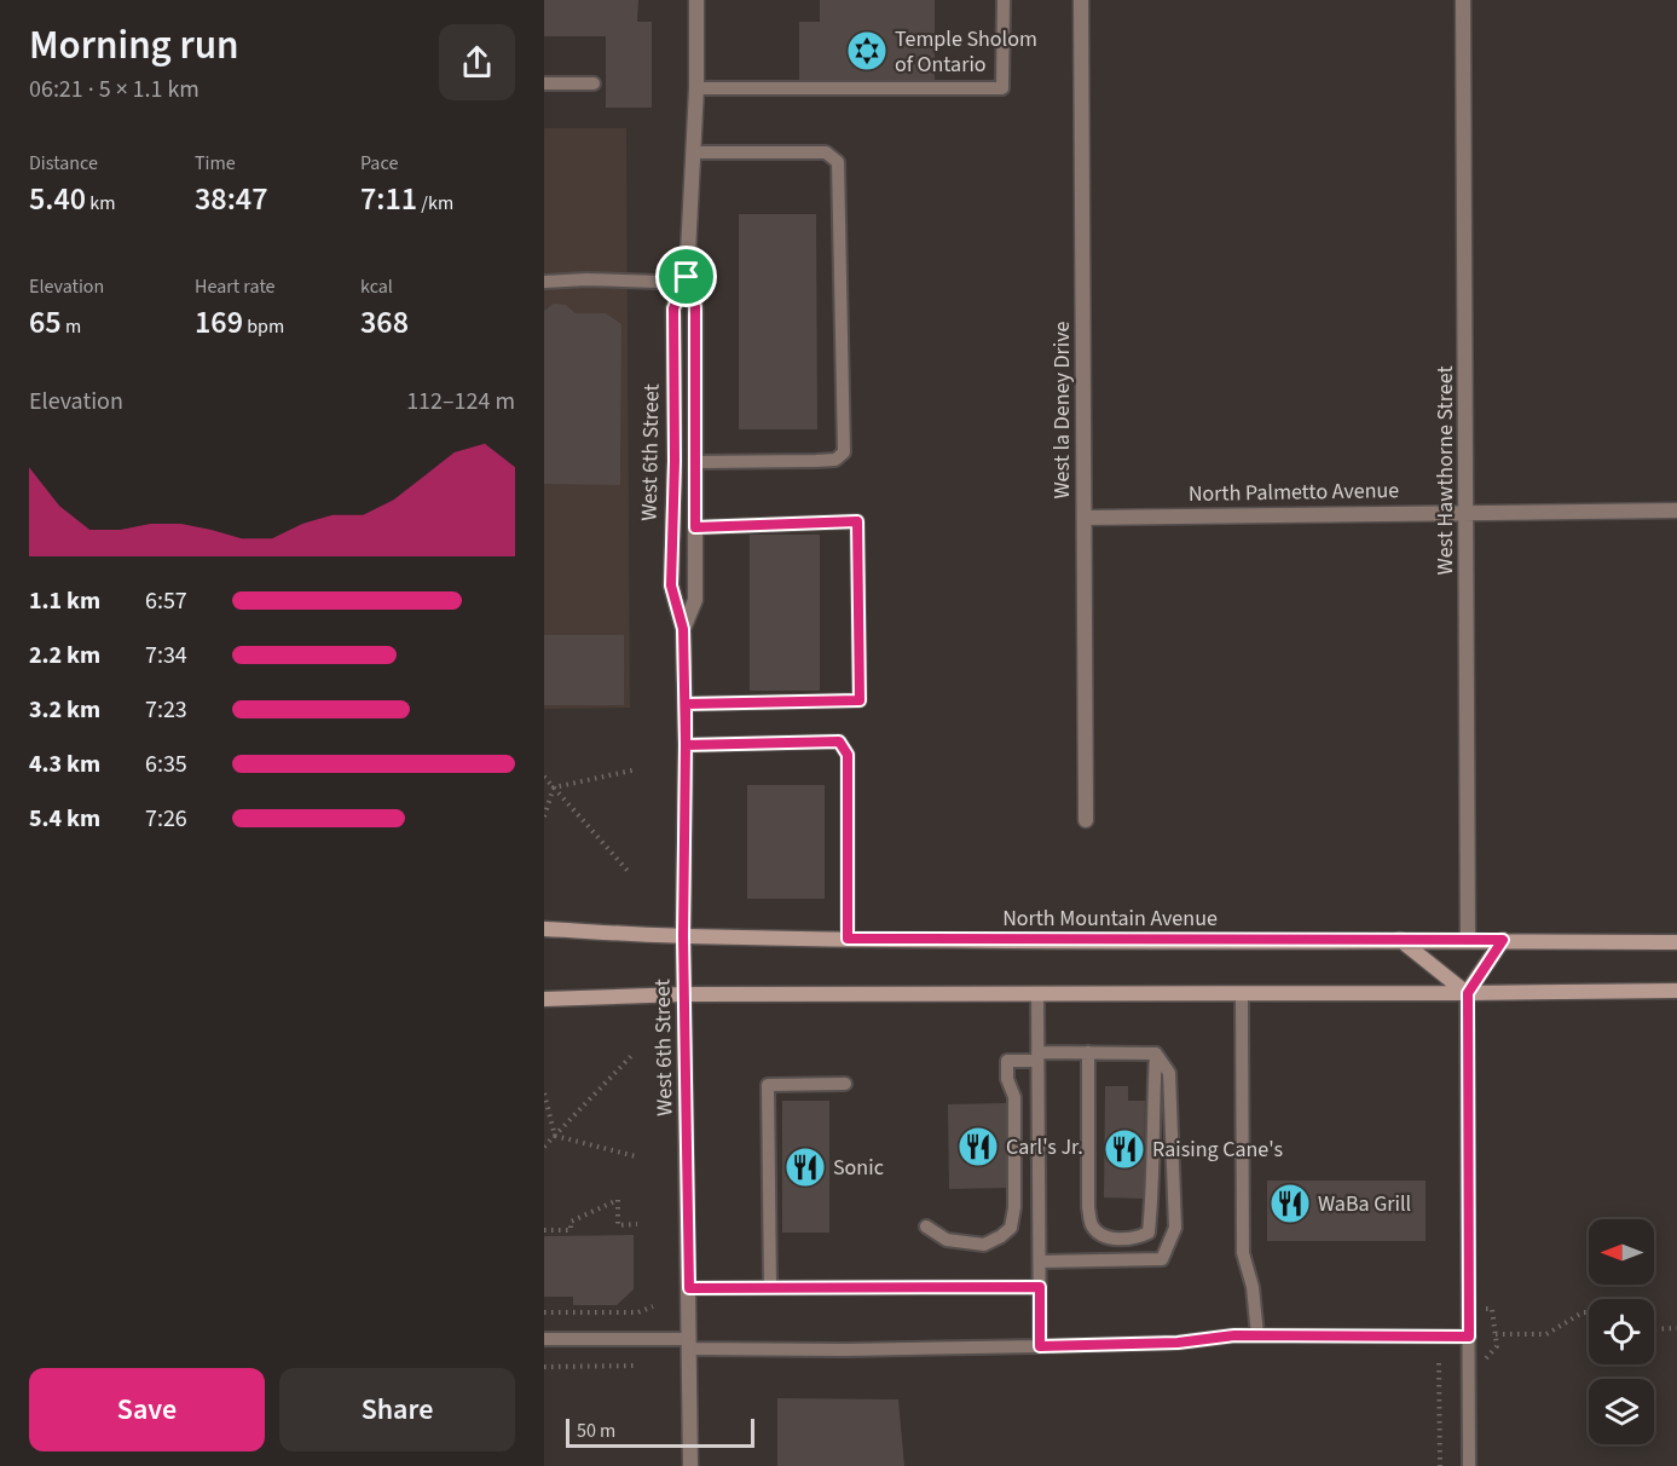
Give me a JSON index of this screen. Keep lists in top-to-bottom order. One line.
{"streets":{"main road":["North Mountain Avenue"],"street":["West la Deney Drive","West 6th Street","West Hawthorne Street","North Palmetto Avenue"]},"crossings":[["West la Deney Drive","North Palmetto Avenue"],["West 6th Street","North Mountain Avenue"],["West Hawthorne Street","North Palmetto Avenue"],["West Hawthorne Street","North Mountain Avenue"]],"places":{"synagogue":["Temple Sholom of Ontario"],"restaurant":["Carl's Jr.","Raising Cane's","Sonic","WaBa Grill"]},"scale_bar":"50 m","north":"left","page":{"heading":["Morning run","06:21 · 5 × 1.1 km"],"stats":[["Distance","5.40 km"],["Time","38:47"],["Pace","7:11 /km"],["Elevation","65 m"],["Heart rate","169 bpm"],["kcal","368"]],"chart":["Elevation","112–124 m"],"list":[{"name":"1.1 km","note":"6:57"},{"name":"2.2 km","note":"7:34"},{"name":"3.2 km","note":"7:23"},{"name":"4.3 km","note":"6:35"},{"name":"5.4 km","note":"7:26"}],"buttons":["Save","Share"],"scale":"50 m"}}
